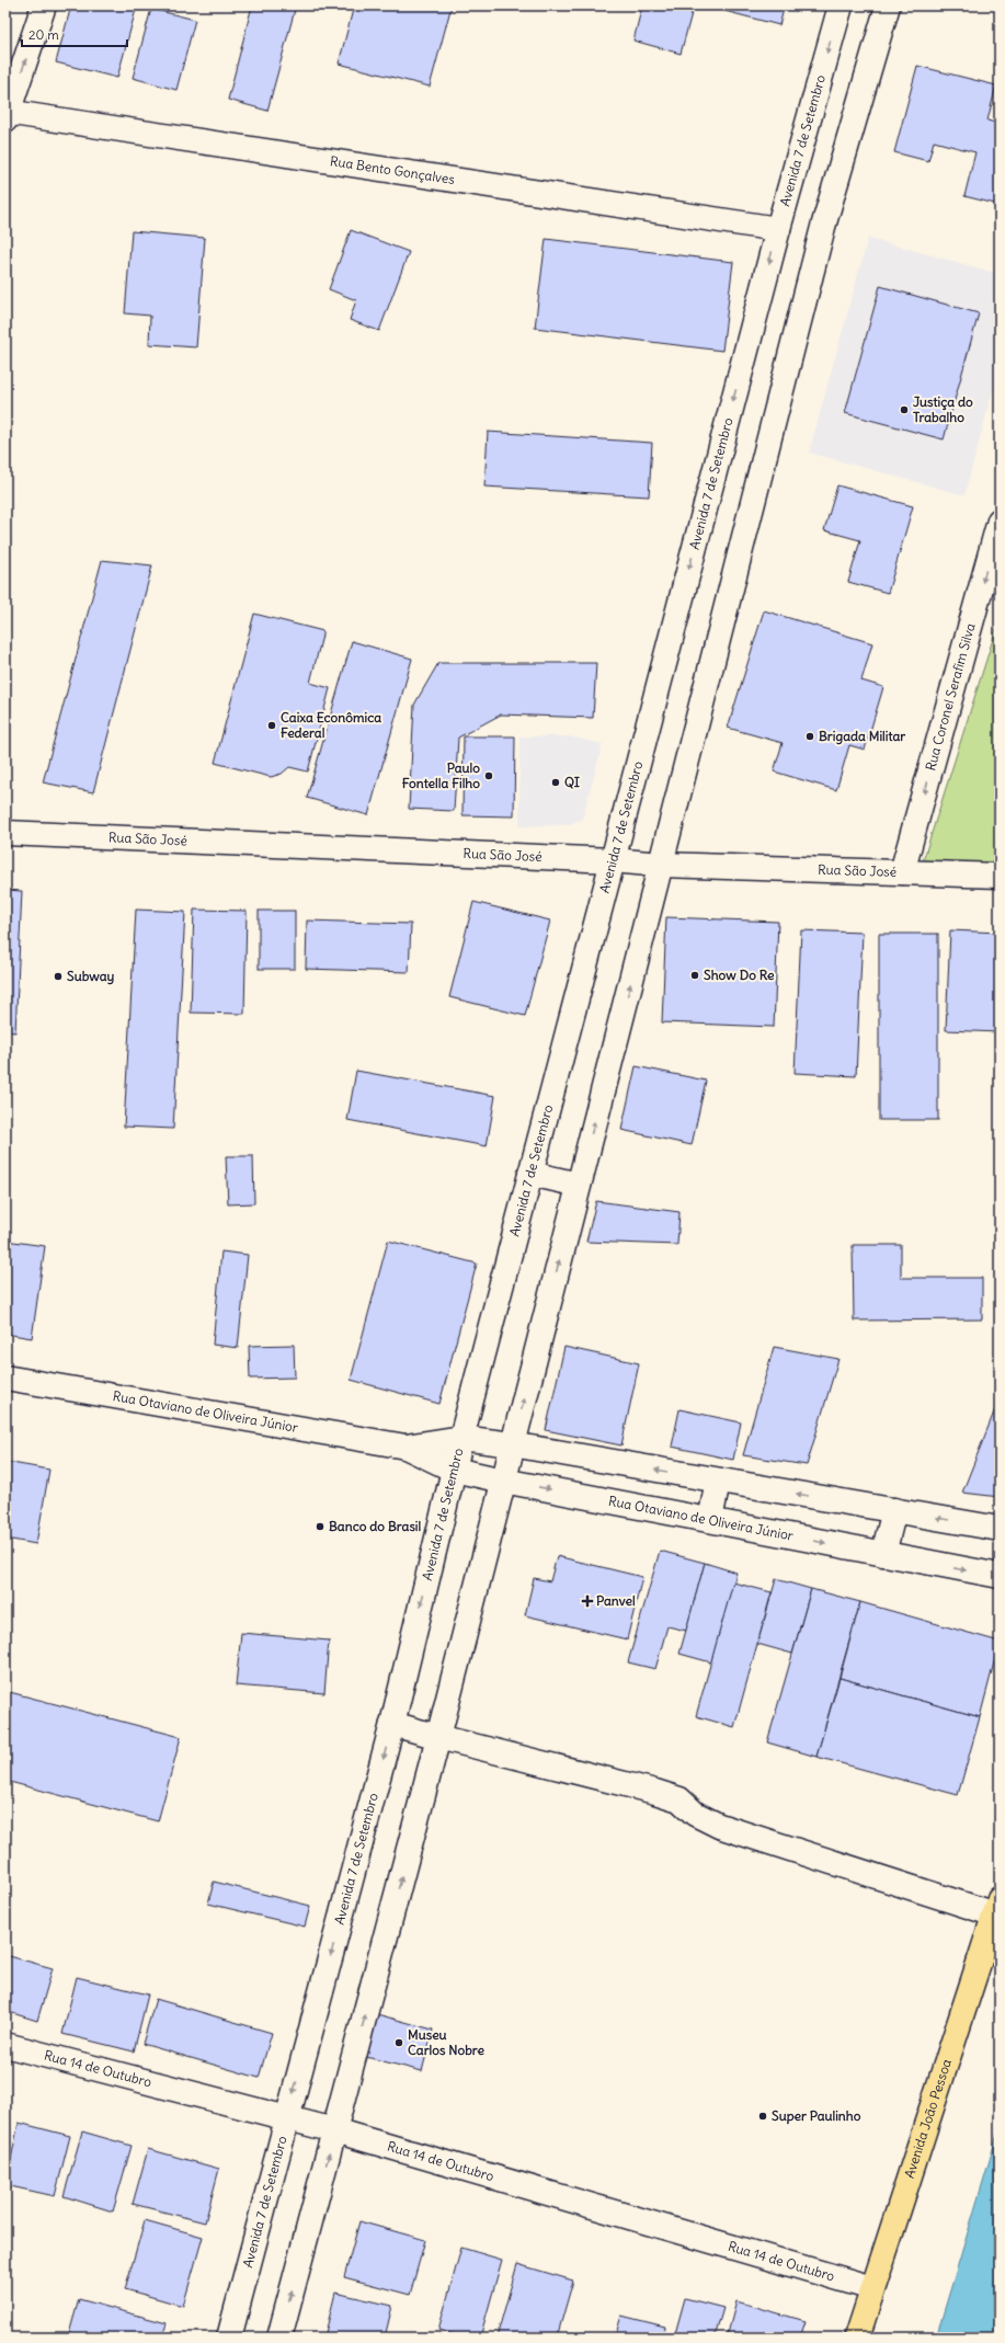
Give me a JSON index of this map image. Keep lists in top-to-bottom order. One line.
{"streets":{"main road":["Avenida João Pessoa"],"street":["Avenida 7 de Setembro","Rua Bento Gonçalves","Rua Coronel Serafim Silva","Rua São José","Rua Otaviano de Oliveira Júnior","Rua 14 de Outubro"]},"crossings":[["Avenida 7 de Setembro","Rua Bento Gonçalves"],["Avenida 7 de Setembro","Rua São José"],["Avenida 7 de Setembro","Rua Otaviano de Oliveira Júnior"],["Avenida 7 de Setembro","Rua 14 de Outubro"],["Rua Coronel Serafim Silva","Rua São José"],["Rua 14 de Outubro","Avenida João Pessoa"]],"one_way":["Rua Coronel Serafim Silva"],"places":{"other":["Justiça do Trabalho","Caixa Econômica Federal","Brigada Militar","Paulo Fontella Filho","QI","Show Do Re","Subway","Banco do Brasil","Museu Carlos Nobre","Super Paulinho"],"health":["Panvel"]},"scale_bar":"20 m"}
